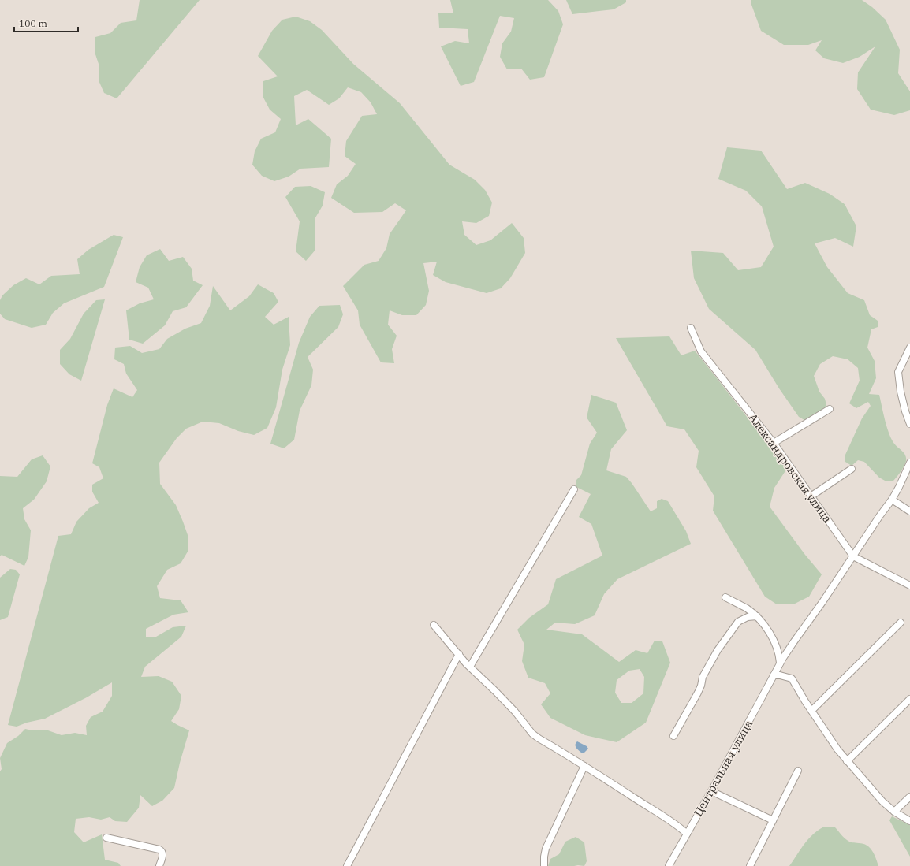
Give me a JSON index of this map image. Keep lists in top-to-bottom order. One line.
{"streets":{"street":["Александровская улица","Центральная улица"]},"crossings":[["Александровская улица","Центральная улица"]],"scale_bar":"100 m"}
